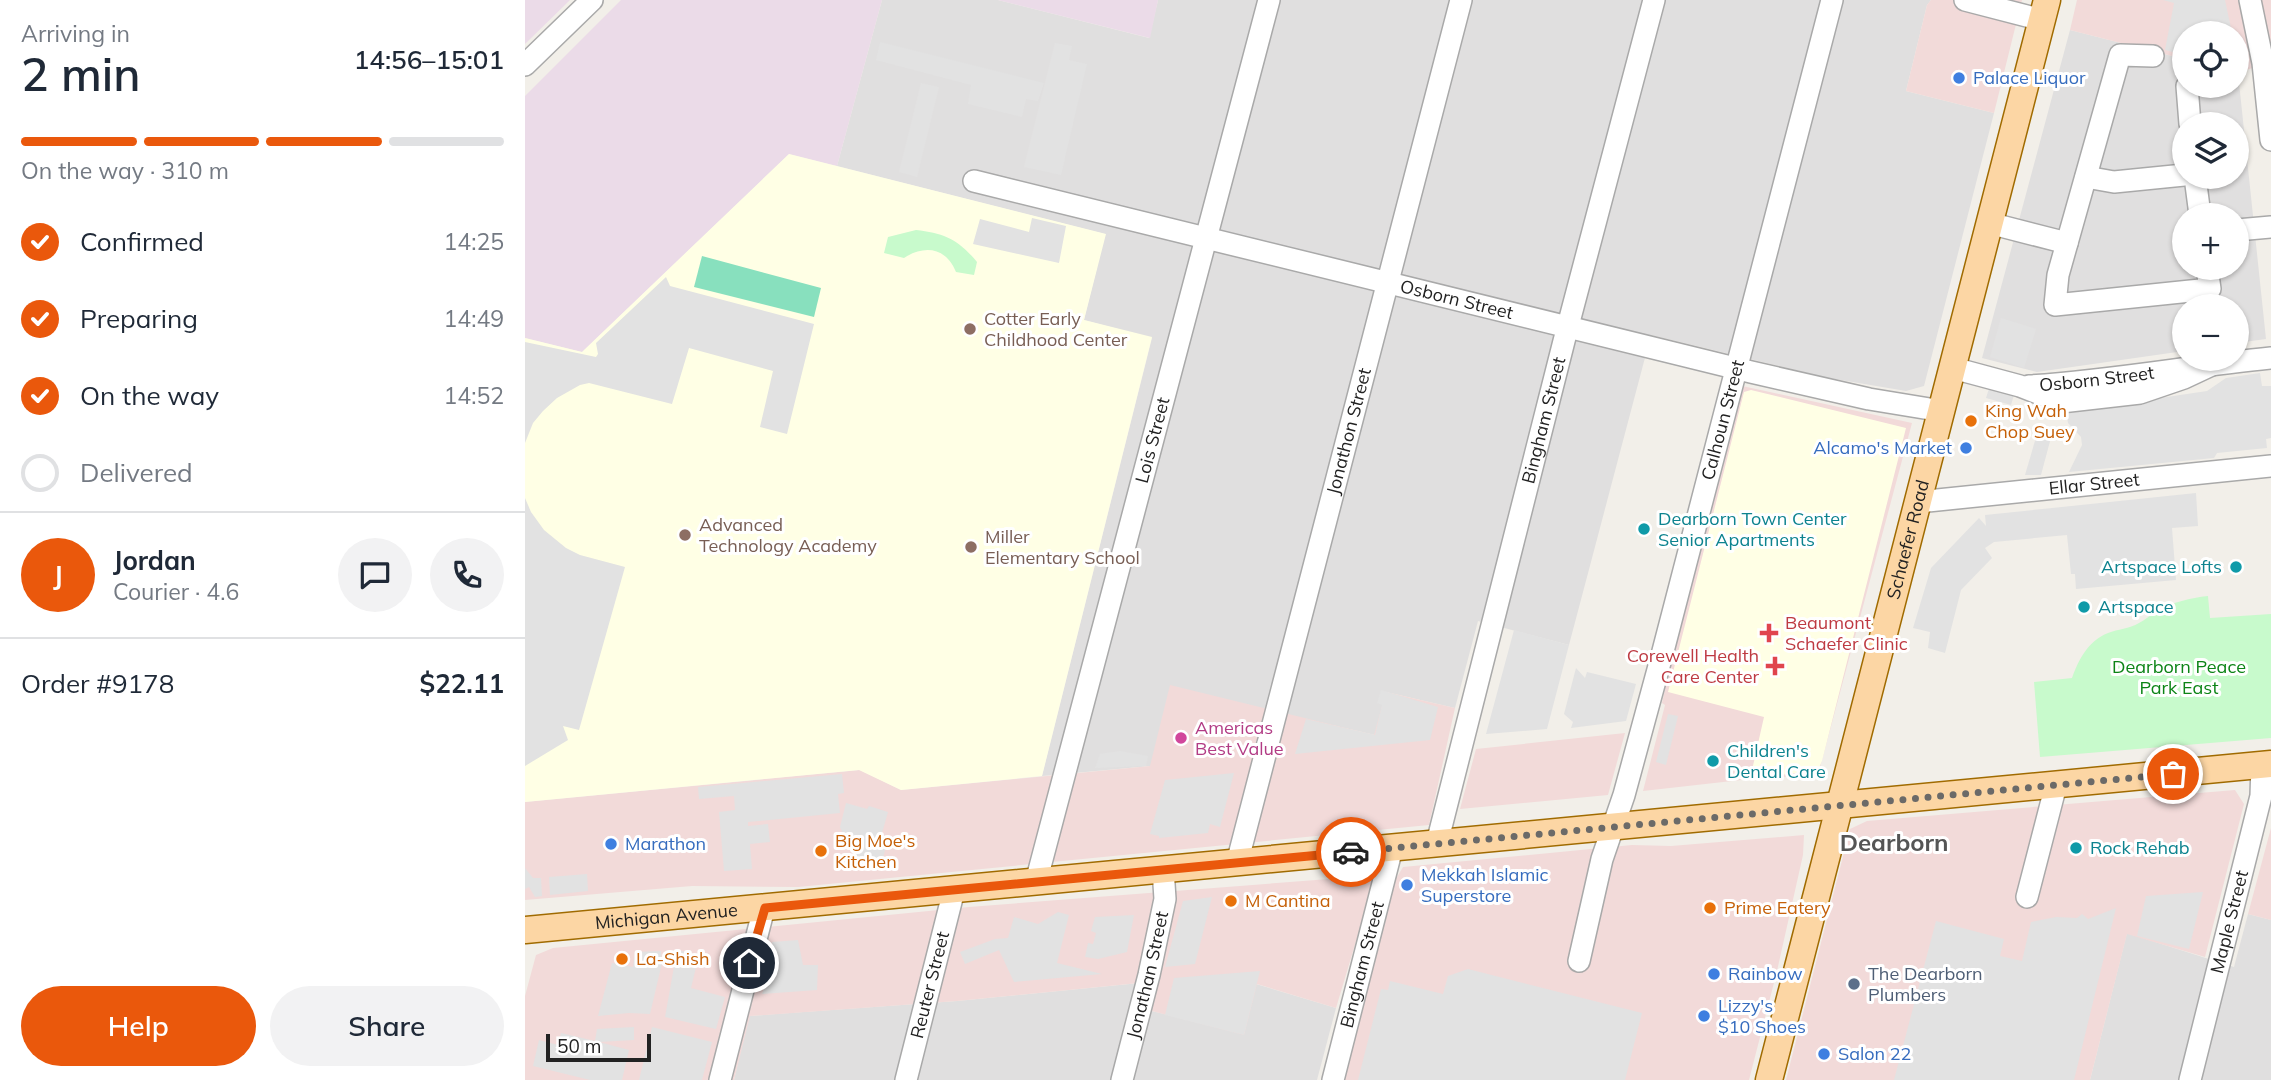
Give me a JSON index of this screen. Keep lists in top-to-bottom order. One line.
{"streets":{"main road":["Schaefer Road","Michigan Avenue"],"street":["Osborn Street","Calhoun Street","Bingham Street","Jonathon Street","Lois Street","Ellar Street","Maple Street","Jonathan Street","Reuter Street"]},"crossings":[["Osborn Street","Calhoun Street"],["Osborn Street","Bingham Street"],["Osborn Street","Jonathon Street"],["Osborn Street","Lois Street"],["Osborn Street","Schaefer Road"],["Calhoun Street","Michigan Avenue"],["Bingham Street","Michigan Avenue"],["Jonathon Street","Michigan Avenue"],["Lois Street","Michigan Avenue"],["Ellar Street","Schaefer Road"],["Schaefer Road","Michigan Avenue"],["Michigan Avenue","Maple Street"],["Michigan Avenue","Jonathan Street"],["Michigan Avenue","Reuter Street"]],"districts":["Dearborn"],"parks":["Dearborn Peace Park East"],"places":{"other":["Palace Liquor","Cotter Early Childhood Center","King Wah Chop Suey","Alcamo's Market","Dearborn Town Center Senior Apartments","Advanced Technology Academy","Miller Elementary School","Artspace Lofts","Artspace","Americas Best Value","Children's Dental Care","Marathon","Rock Rehab","Big Moe's Kitchen","Mekkah Islamic Superstore","M Cantina","Prime Eatery","La-Shish","Rainbow","The Dearborn Plumbers","Lizzy's $10 Shoes","Salon 22"],"health":["Beaumont Schaefer Clinic","Corewell Health Care Center"]},"scale_bar":"50 m","page":{"heading":["2 min","Arriving in","14:56–15:01"],"panel":["Jordan","Courier · 4.6","Order #9178","$22.11"],"map_buttons":["+","−"],"bar":"On the way · 310 m","list":[["Confirmed","14:25"],["Preparing","14:49"],["On the way","14:52"],"Delivered"],"round":"J","buttons":["Help","Share"],"scale":"50 m"}}
